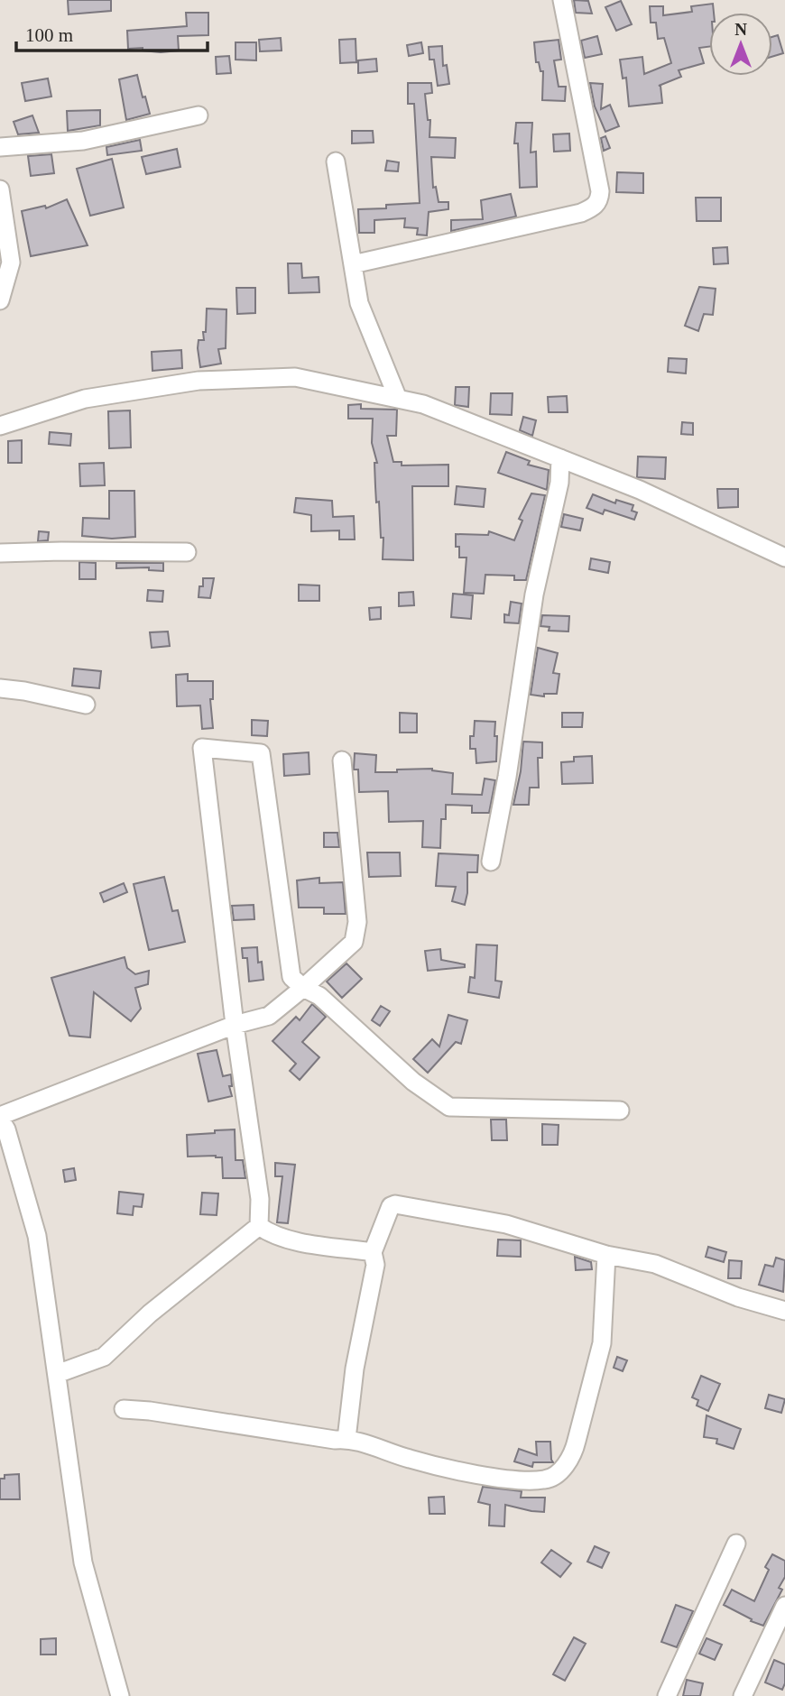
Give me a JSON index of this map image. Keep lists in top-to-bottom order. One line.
{"scale_bar":"100 m","north":"top"}
